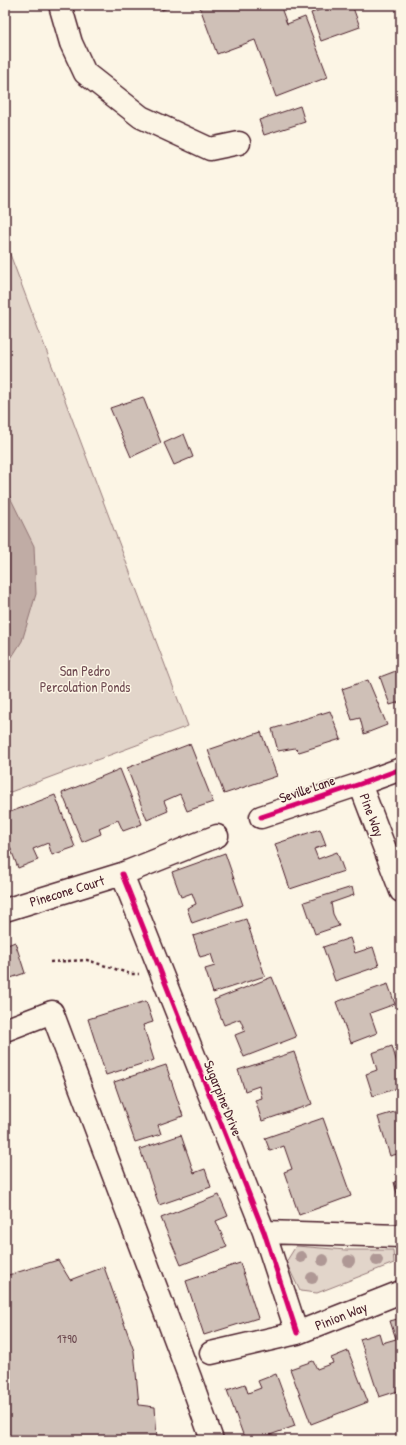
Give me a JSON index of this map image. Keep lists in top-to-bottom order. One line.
{"streets":{"street":["Seville Lane","Pine Way","Pinecone Court","Sugarpine Drive","Pinion Way"]},"crossings":[["Seville Lane","Pine Way"],["Pinecone Court","Sugarpine Drive"],["Sugarpine Drive","Pinion Way"]],"parks":["San Pedro Percolation Ponds"],"house_numbers":["1790"]}
